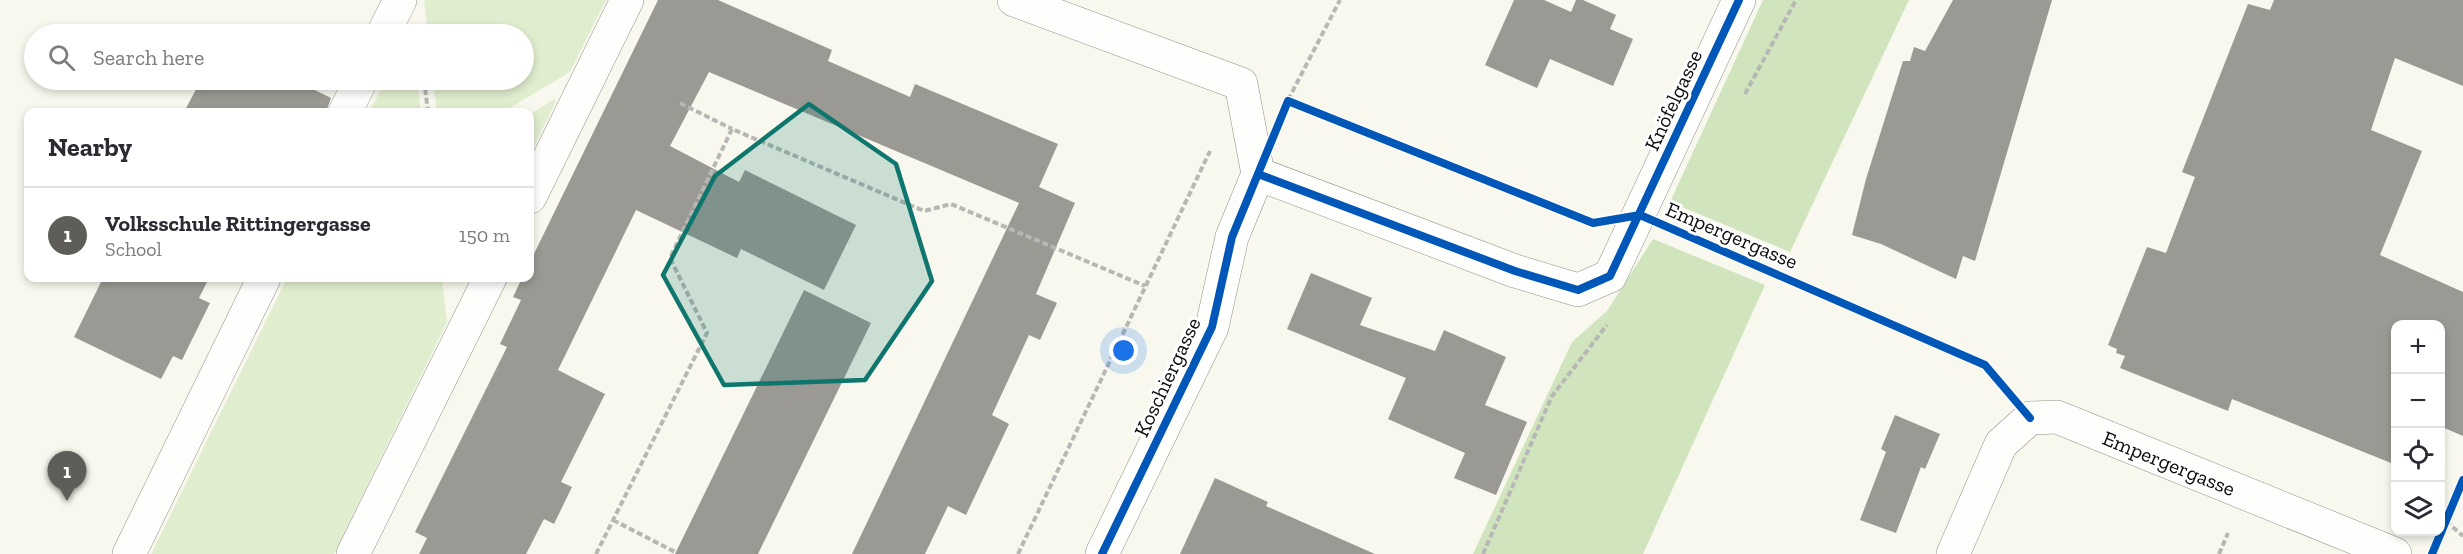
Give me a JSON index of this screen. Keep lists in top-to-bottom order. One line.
{"streets":{"street":["Knöfelgasse","Empergergasse","Koschiergasse"]},"crossings":[["Knöfelgasse","Empergergasse"],["Empergergasse","Koschiergasse"]],"page":{"search":"Search here","heading":"Nearby","list":[{"mark":"1","name":"Volksschule Rittingergasse","note":"School","value":"150 m"}],"map_buttons":["+","−"],"pins":"1"}}
